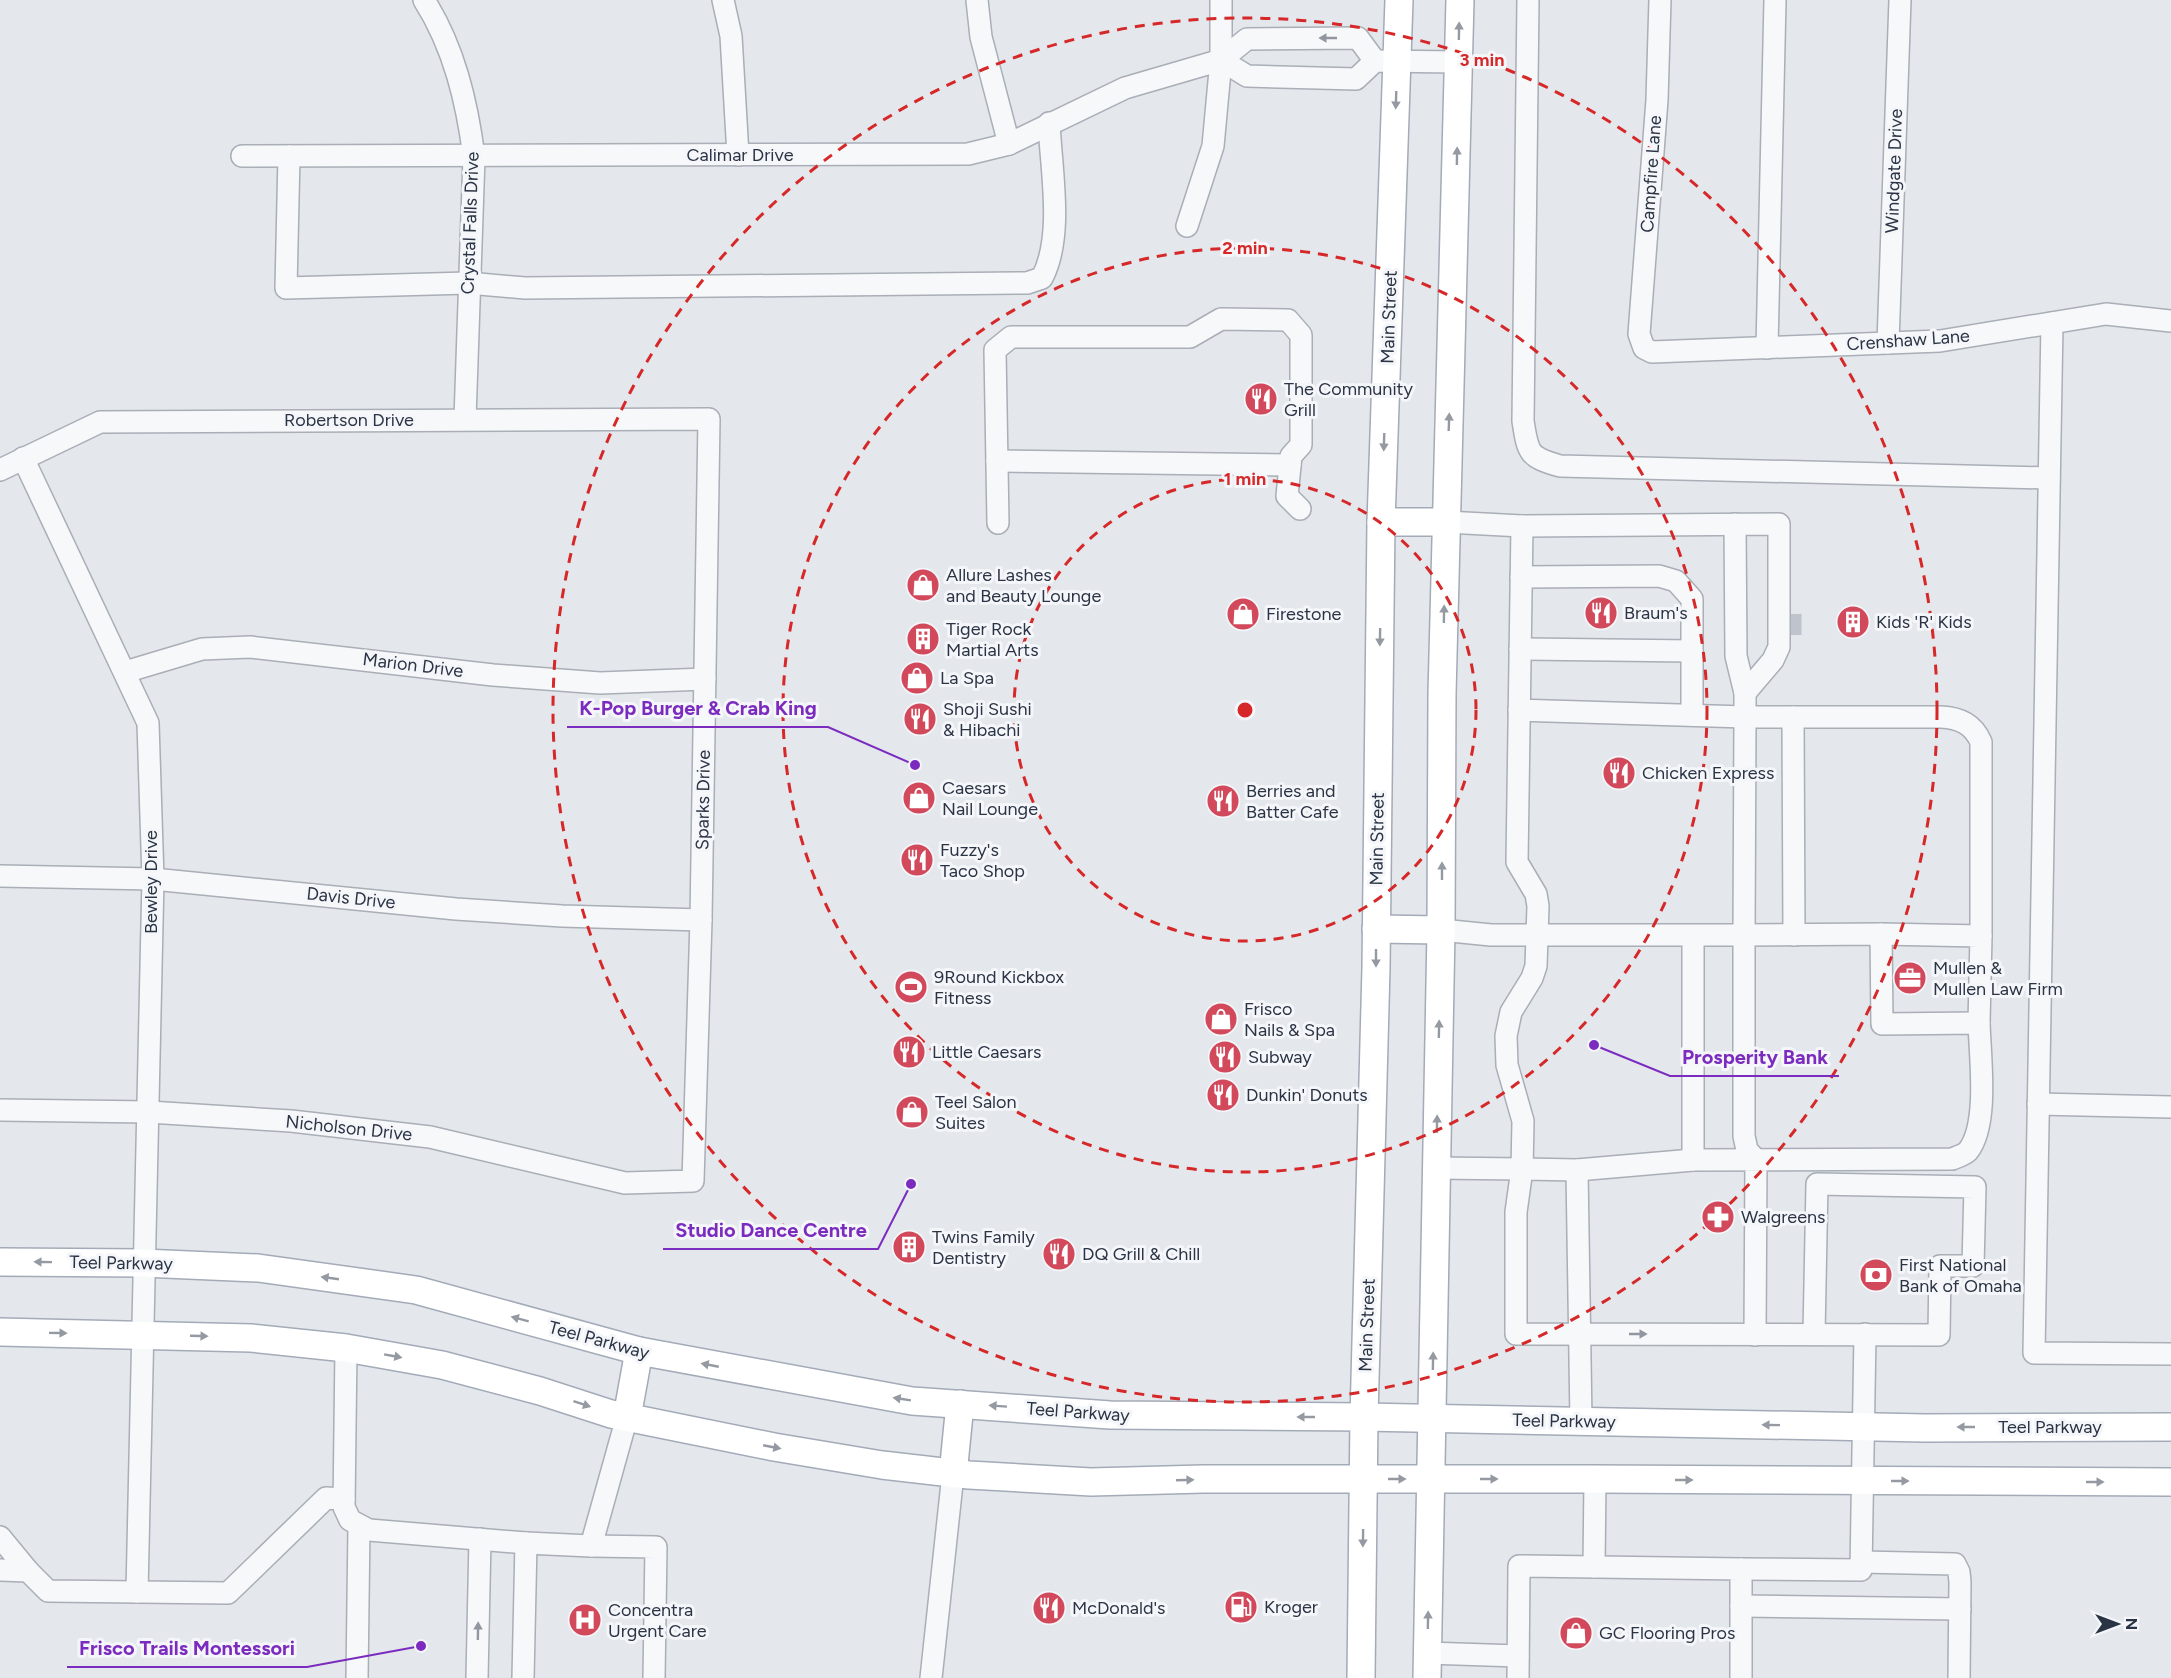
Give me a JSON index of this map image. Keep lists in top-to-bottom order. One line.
{"streets":{"main road":["Main Street","Teel Parkway"],"street":["Calimar Drive","Windgate Drive","Campfire Lane","Crystal Falls Drive","Crenshaw Lane","Robertson Drive","Marion Drive","Sparks Drive","Bewley Drive","Davis Drive","Nicholson Drive"]},"crossings":[["Calimar Drive","Crystal Falls Drive"],["Calimar Drive","Main Street"],["Windgate Drive","Crenshaw Lane"],["Campfire Lane","Crenshaw Lane"],["Crystal Falls Drive","Robertson Drive"],["Main Street","Teel Parkway"],["Robertson Drive","Sparks Drive"],["Robertson Drive","Bewley Drive"],["Marion Drive","Sparks Drive"],["Marion Drive","Bewley Drive"],["Sparks Drive","Davis Drive"],["Sparks Drive","Nicholson Drive"],["Bewley Drive","Davis Drive"],["Bewley Drive","Nicholson Drive"],["Bewley Drive","Teel Parkway"]],"places":{"restaurant":["The Community Grill","Braum's","Shoji Sushi & Hibachi","Chicken Express","Berries and Batter Cafe","Fuzzy's Taco Shop","Little Caesars","Subway","Dunkin' Donuts","DQ Grill & Chill","McDonald's"],"shop":["Allure Lashes and Beauty Lounge","Firestone","La Spa","Caesars Nail Lounge","Frisco Nails & Spa","Teel Salon Suites","GC Flooring Pros"],"building":["Kids 'R' Kids","Tiger Rock Martial Arts","Twins Family Dentistry"],"other":["K-Pop Burger & Crab King","Prosperity Bank","Studio Dance Centre","Frisco Trails Montessori"],"office":["Mullen & Mullen Law Firm"],"sports":["9Round Kickbox Fitness"],"pharmacy":["Walgreens"],"bank":["First National Bank of Omaha"],"fuel station":["Kroger"],"hospital":["Concentra Urgent Care"]},"north":"right","rings":["3 min","2 min","1 min"]}
